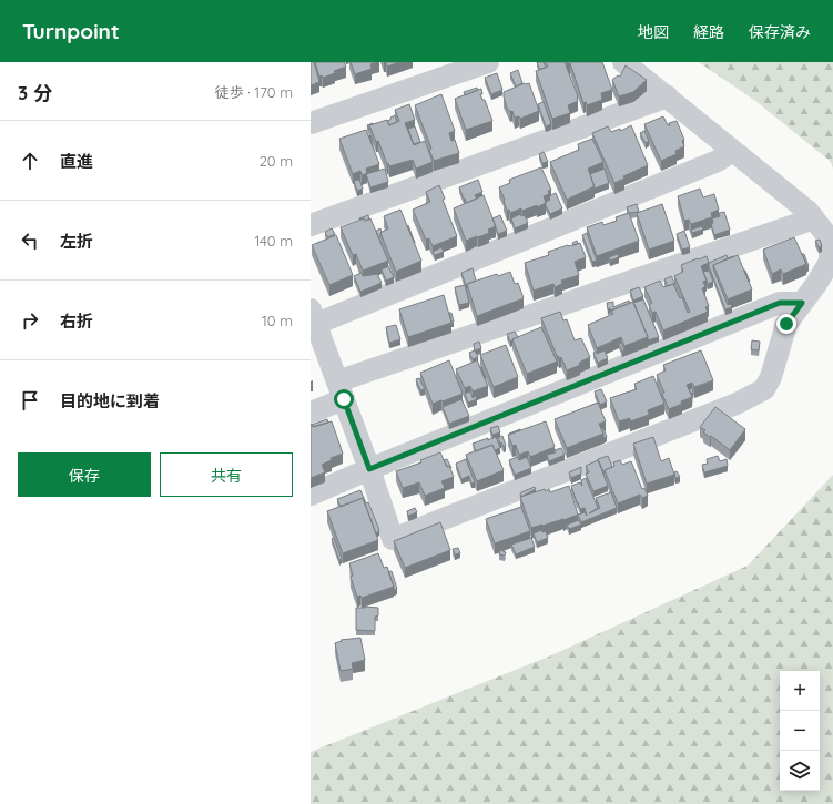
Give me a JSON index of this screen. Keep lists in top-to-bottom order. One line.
{"page":{"header":"Turnpoint","nav":["地図","経路","保存済み"],"heading":["3 分","徒歩 · 170 m"],"list":[["直進","20 m"],["左折","140 m"],["右折","10 m"],"目的地に到着"],"buttons":["保存","共有"],"map_buttons":["+","−"]}}
